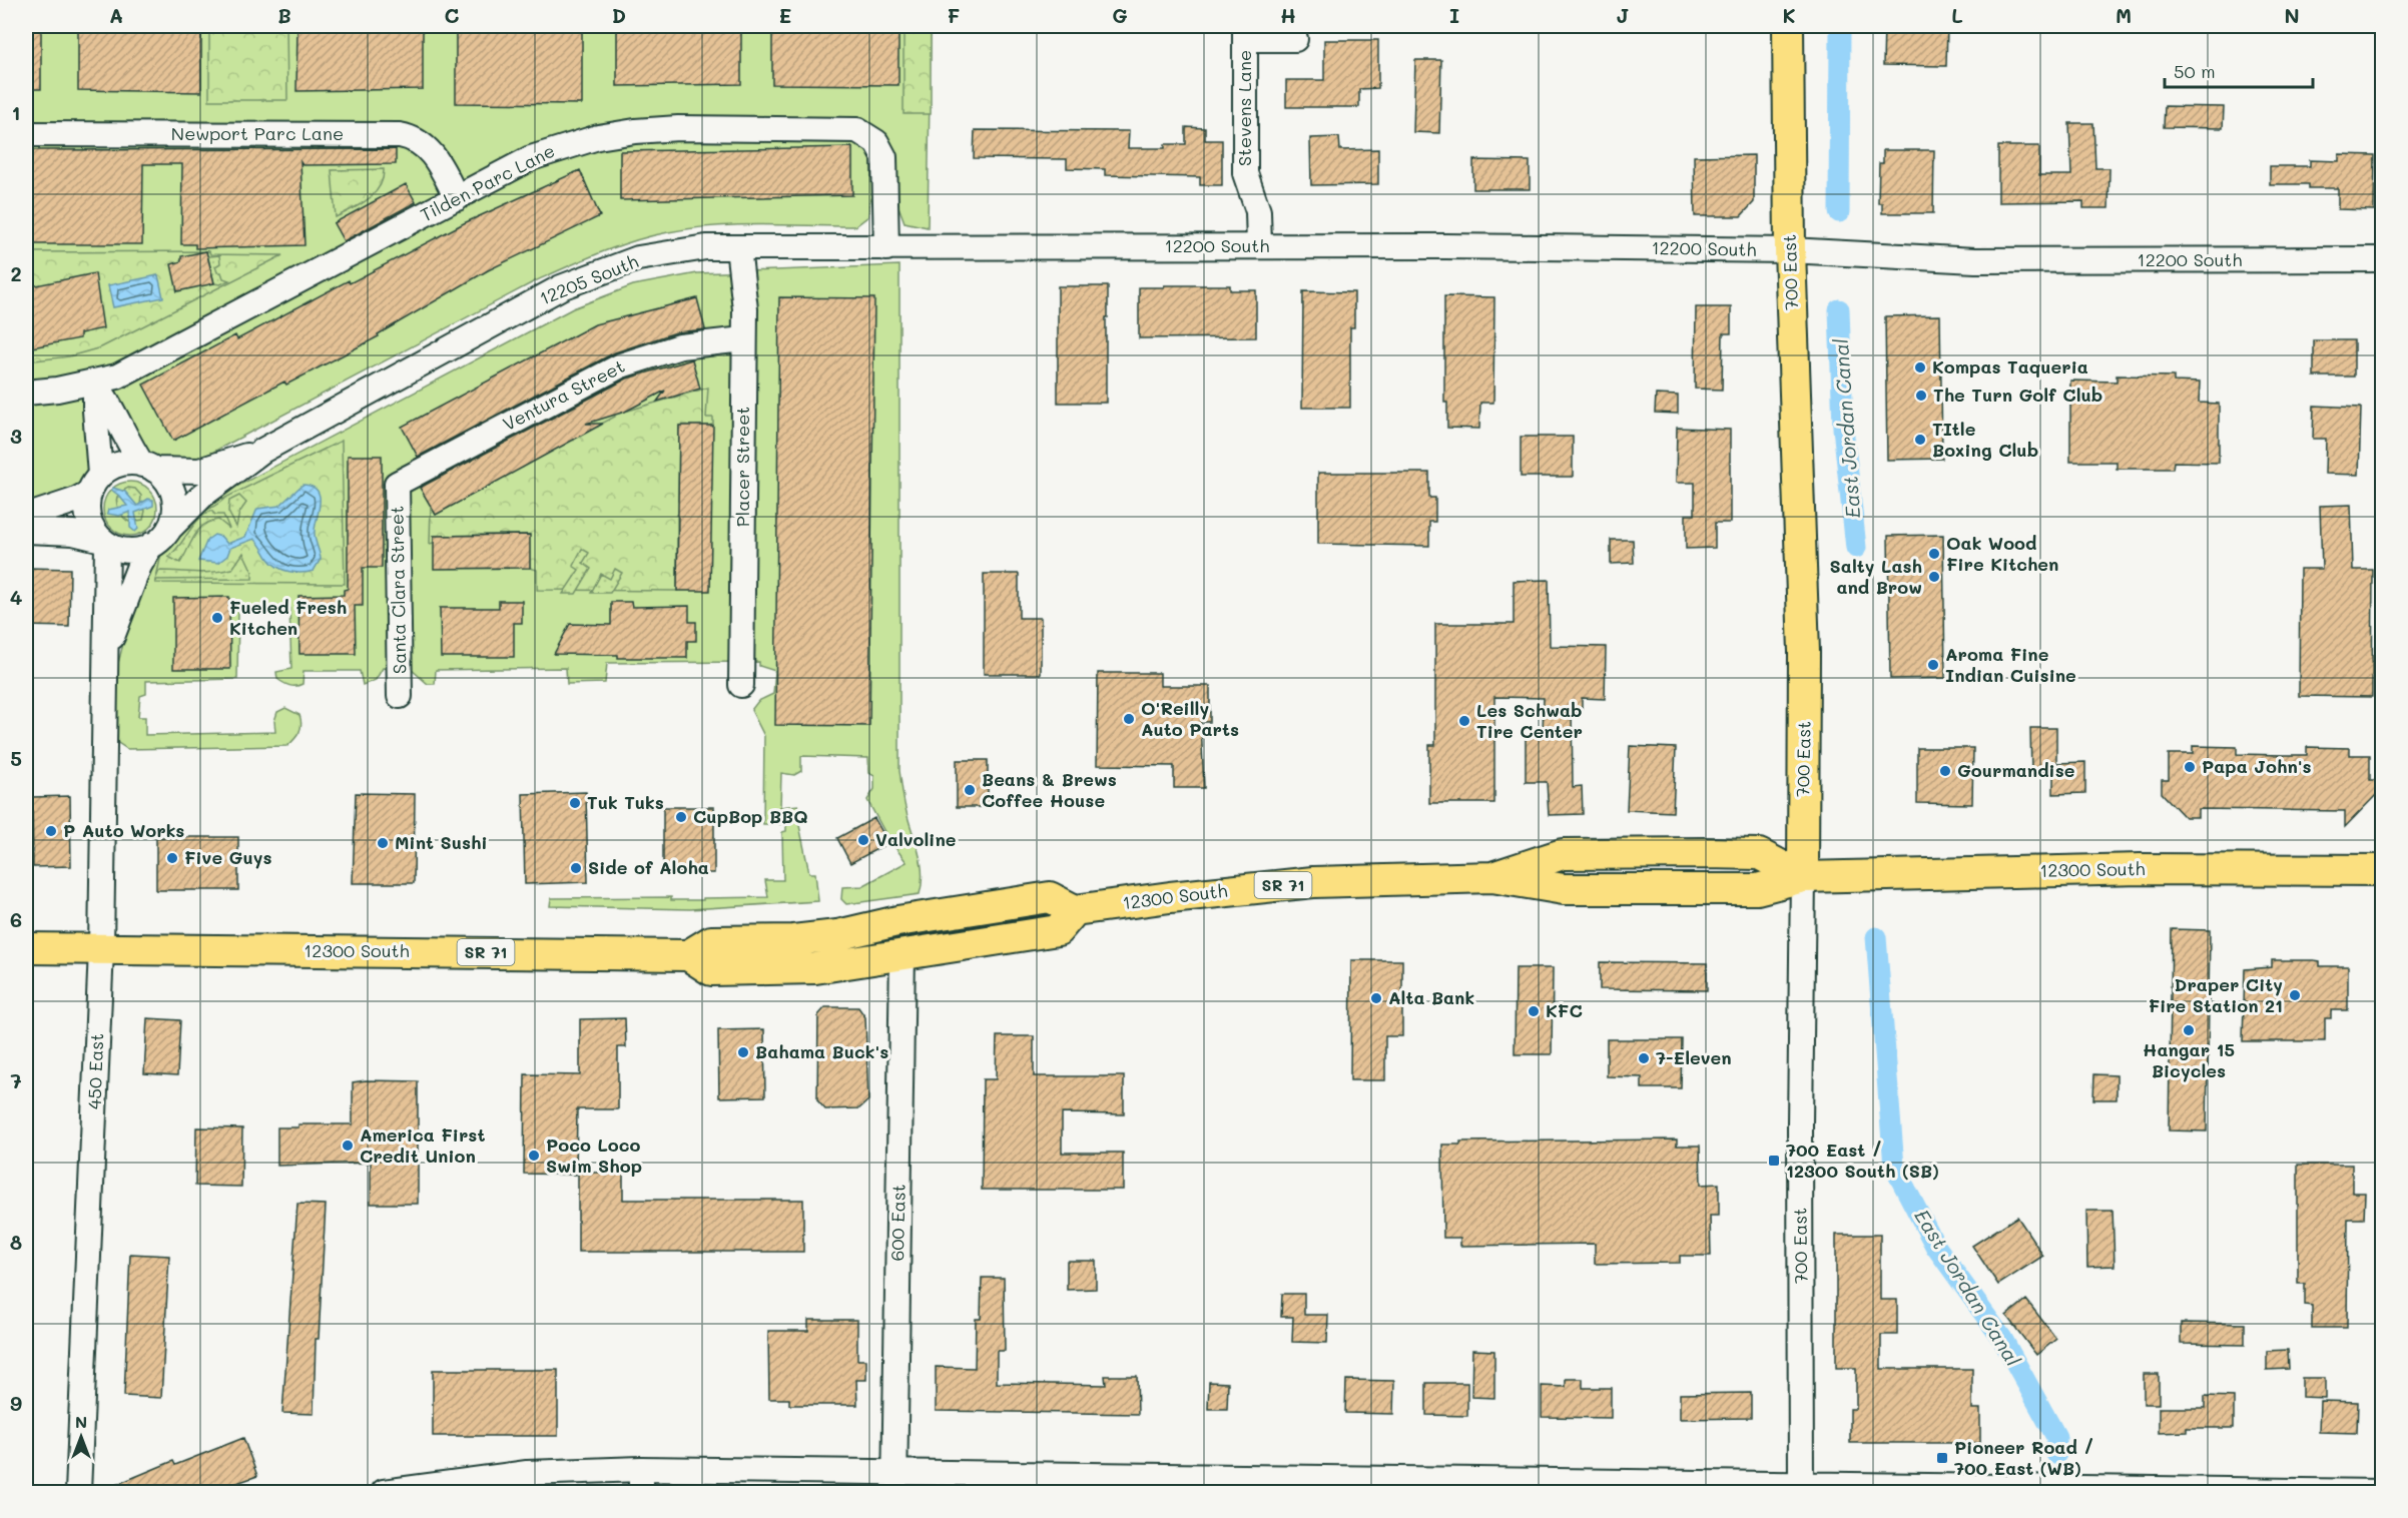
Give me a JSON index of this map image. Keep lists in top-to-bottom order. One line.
{"streets":{"main road":["700 East","12300 South","SR 71"],"street":["Stevens Lane","Newport Parc Lane","Tilden Parc Lane","12200 South","12205 South","Ventura Street","Placer Street","Santa Clara Street","450 East","600 East"]},"crossings":[["Stevens Lane","12200 South"],["Newport Parc Lane","Tilden Parc Lane"],["Tilden Parc Lane","12205 South"],["12200 South","700 East"],["12200 South","12205 South"],["700 East","12300 South"],["12205 South","Placer Street"],["12205 South","450 East"],["Ventura Street","Placer Street"],["Ventura Street","Santa Clara Street"],["12300 South","450 East"],["12300 South","600 East"]],"water":["East Jordan Canal"],"places":{"other":["Kompas Taqueria","The Turn Golf Club","TItle Boxing Club","Oak Wood Fire Kitchen","Salty Lash and Brow","Fueled Fresh Kitchen","Aroma Fine Indian Cuisine","O'Reilly Auto Parts","Les Schwab Tire Center","Papa John's","Gourmandise","Beans & Brews Coffee House","Tuk Tuks","CupBop BBQ","P Auto Works","Valvoline","Mint Sushi","Five Guys","Side of Aloha","Draper City Fire Station 21","Alta Bank","KFC","Hangar 15 Bicycles","Bahama Buck's","7-Eleven","America First Credit Union","Poco Loco Swim Shop"],"transit":["700 East / 12300 South (SB)","Pioneer Road / 700 East (WB)"]},"scale_bar":"50 m","north":"top","grid":{"columns":["A","B","C","D","E","F","G","H","I","J","K","L","M","N"],"rows":["1","2","3","4","5","6","7","8","9"]}}
